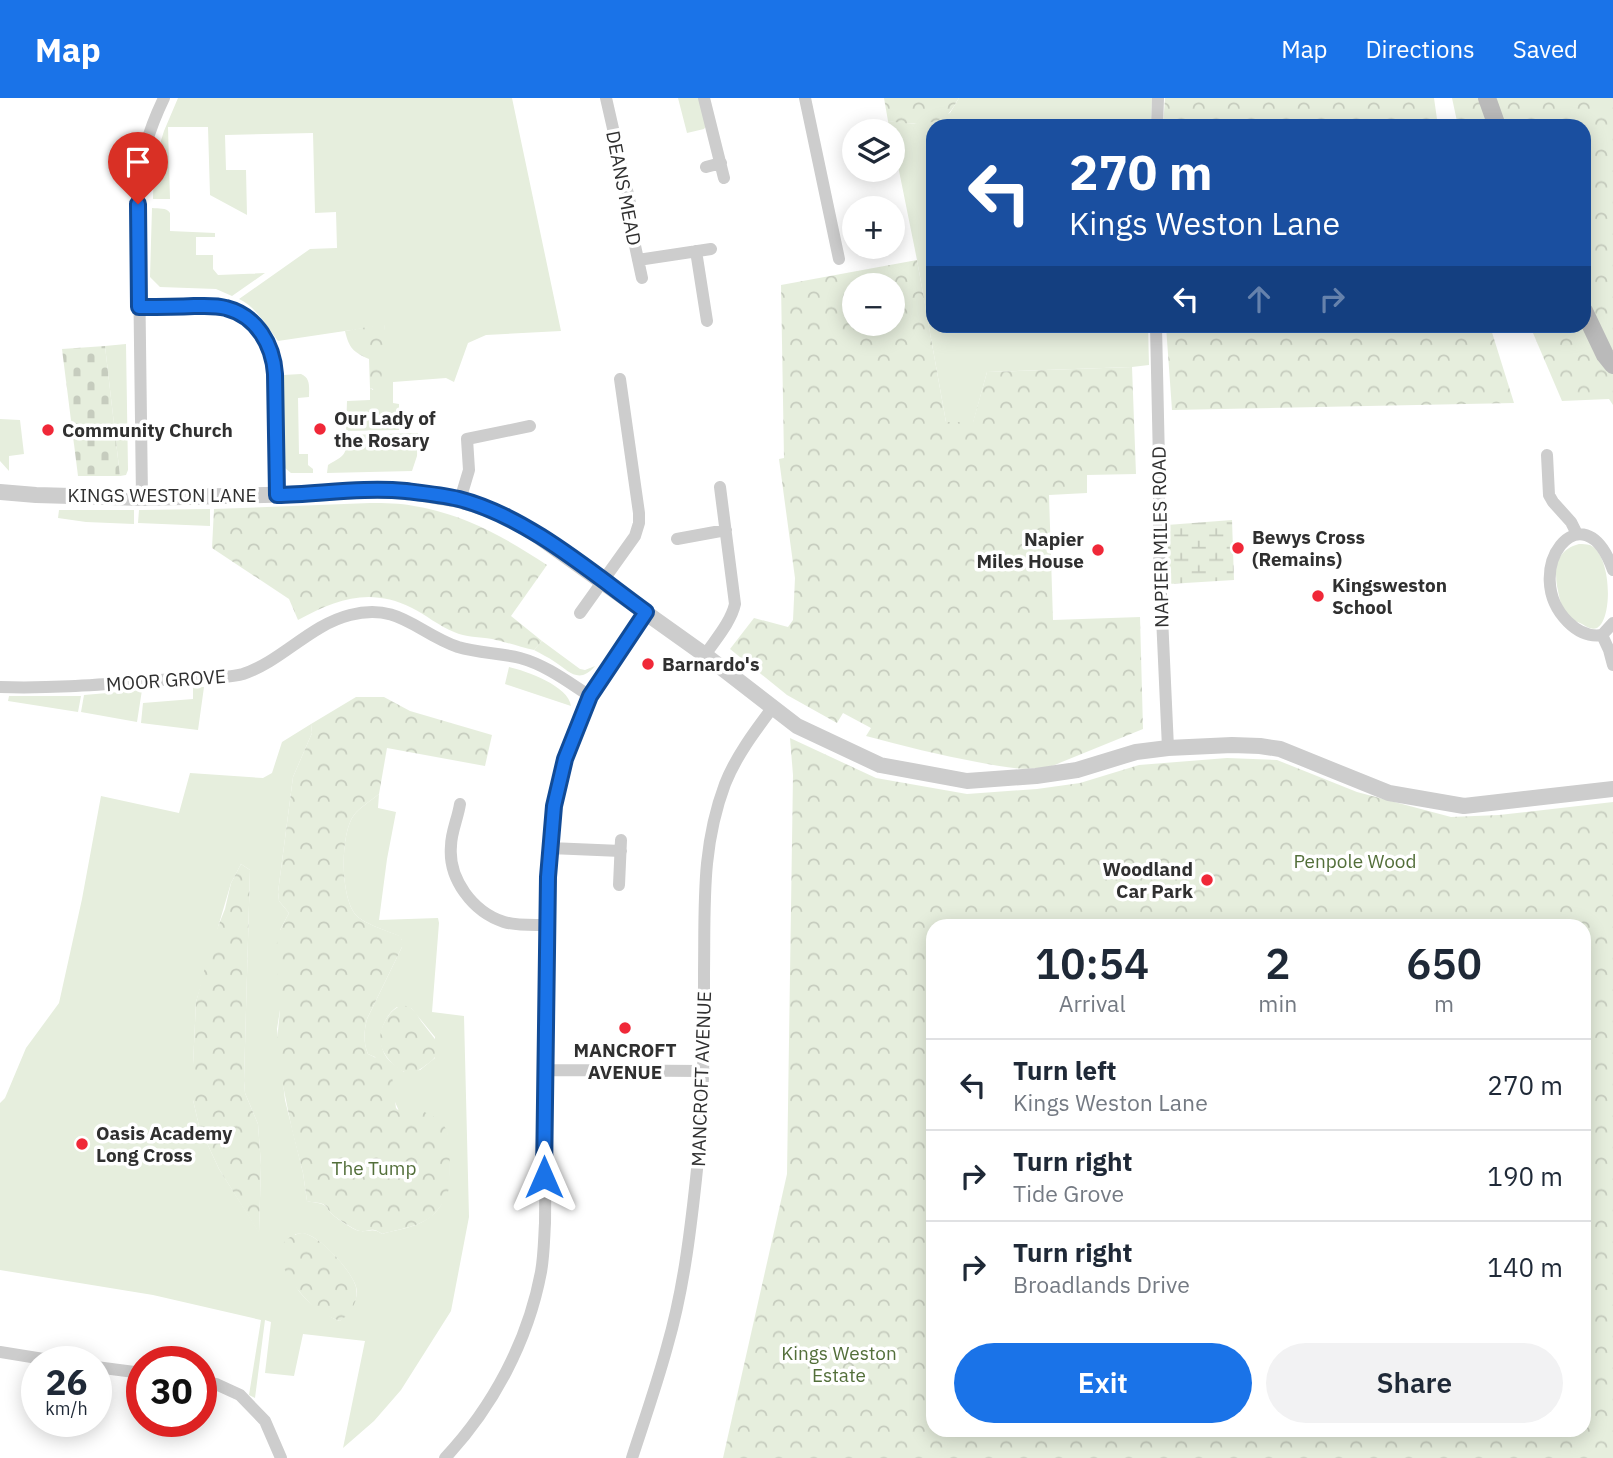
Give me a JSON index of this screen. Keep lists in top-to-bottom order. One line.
{"streets":{"street":["DEANS MEAD","KINGS WESTON LANE","NAPIER MILES ROAD","MOOR GROVE","MANCROFT AVENUE"]},"crossings":[["KINGS WESTON LANE","NAPIER MILES ROAD"],["KINGS WESTON LANE","MANCROFT AVENUE"]],"parks":["Penpole Wood","The Tump","Kings Weston Estate"],"places":["Our Lady of the Rosary","Community Church","Bewys Cross (Remains)","Napier Miles House","Kingsweston School","Barnardo's","Woodland Car Park","MANCROFT AVENUE","Oasis Academy Long Cross"],"page":{"header":"Map","nav":["Map","Directions","Saved"],"map_buttons":["+","−"],"turn":["270 m","Kings Weston Lane"],"eta":["10:54","Arrival","2","min","650","m"],"list":[{"name":"Turn left","note":"Kings Weston Lane","value":"270 m"},{"name":"Turn right","note":"Tide Grove","value":"190 m"},{"name":"Turn right","note":"Broadlands Drive","value":"140 m"}],"buttons":["Exit","Share"],"speed":"26 km/h","limit":"30"}}
